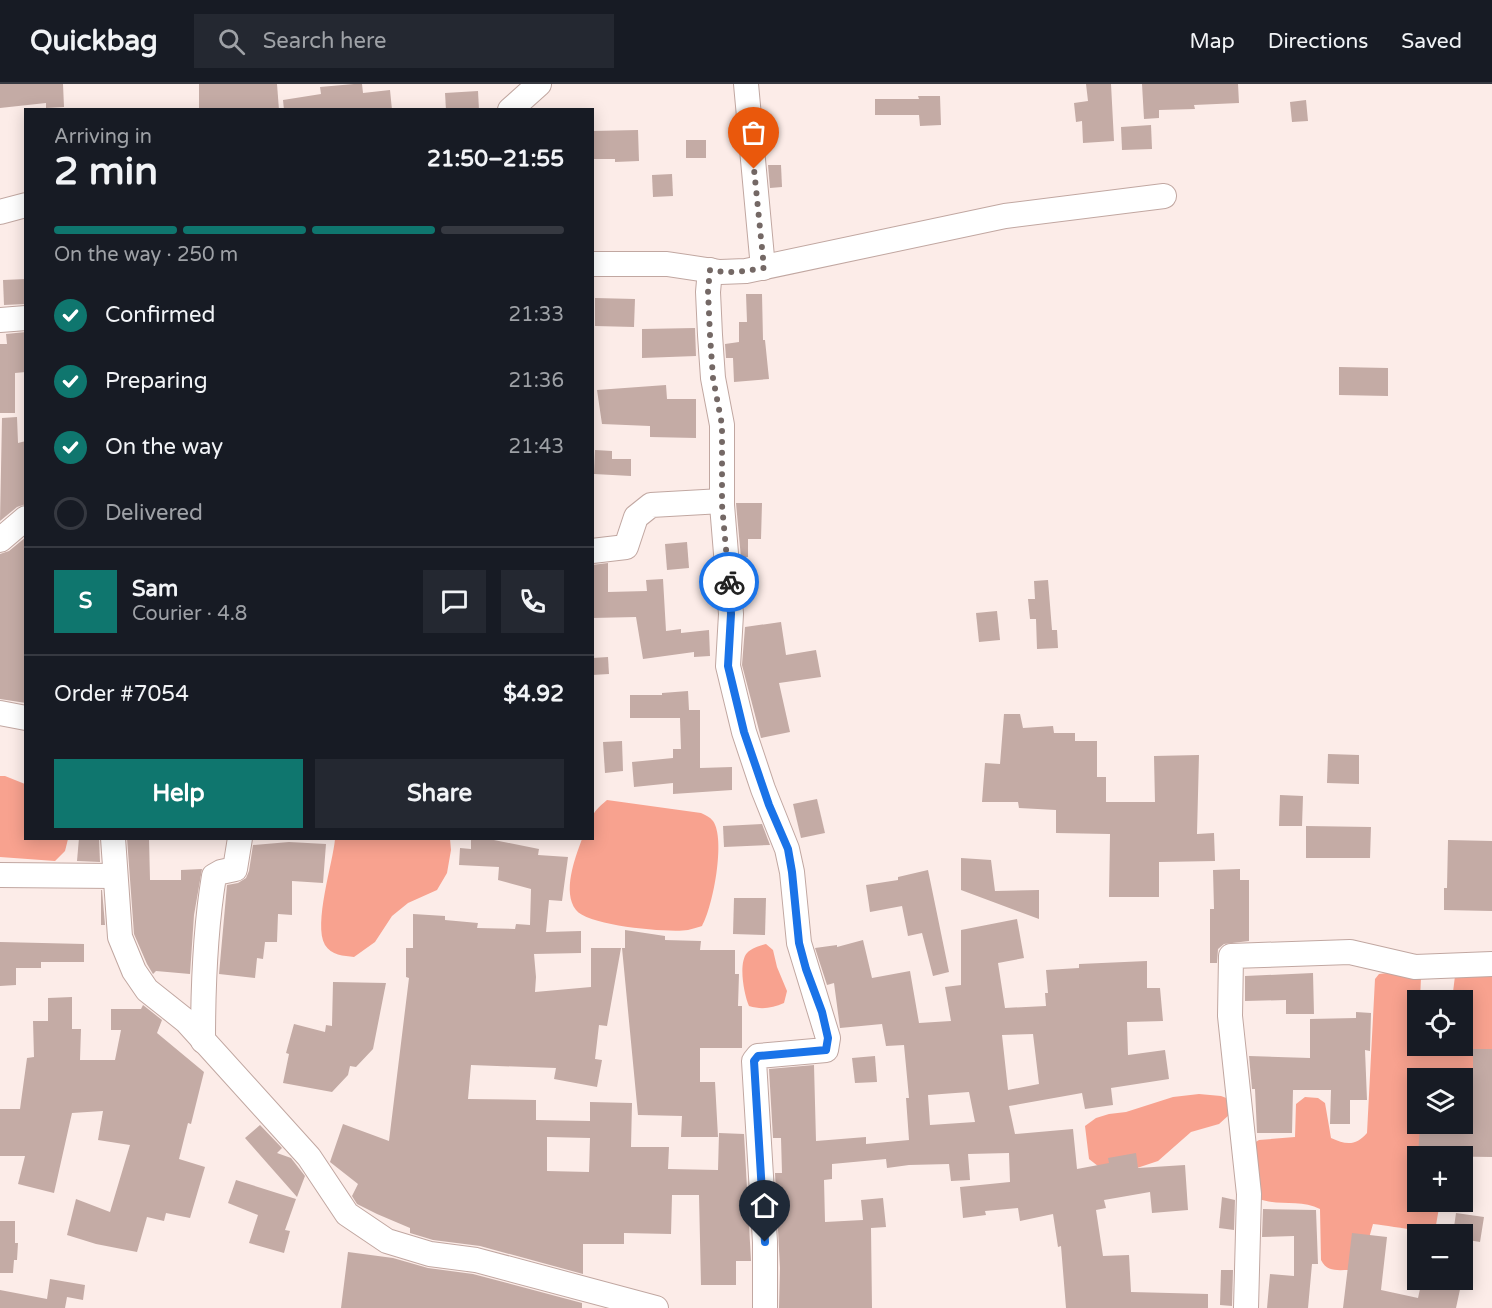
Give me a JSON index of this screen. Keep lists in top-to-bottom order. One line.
{"page":{"header":"Quickbag","search":"Search here","nav":["Map","Directions","Saved"],"heading":["2 min","Arriving in","21:50–21:55"],"panel":["Sam","Courier · 4.8","Order #7054","$4.92"],"bar":"On the way · 250 m","list":[["Confirmed","21:33"],["Preparing","21:36"],["On the way","21:43"],"Delivered"],"round":"S","buttons":["Help","Share"],"map_buttons":["+","−"]}}
